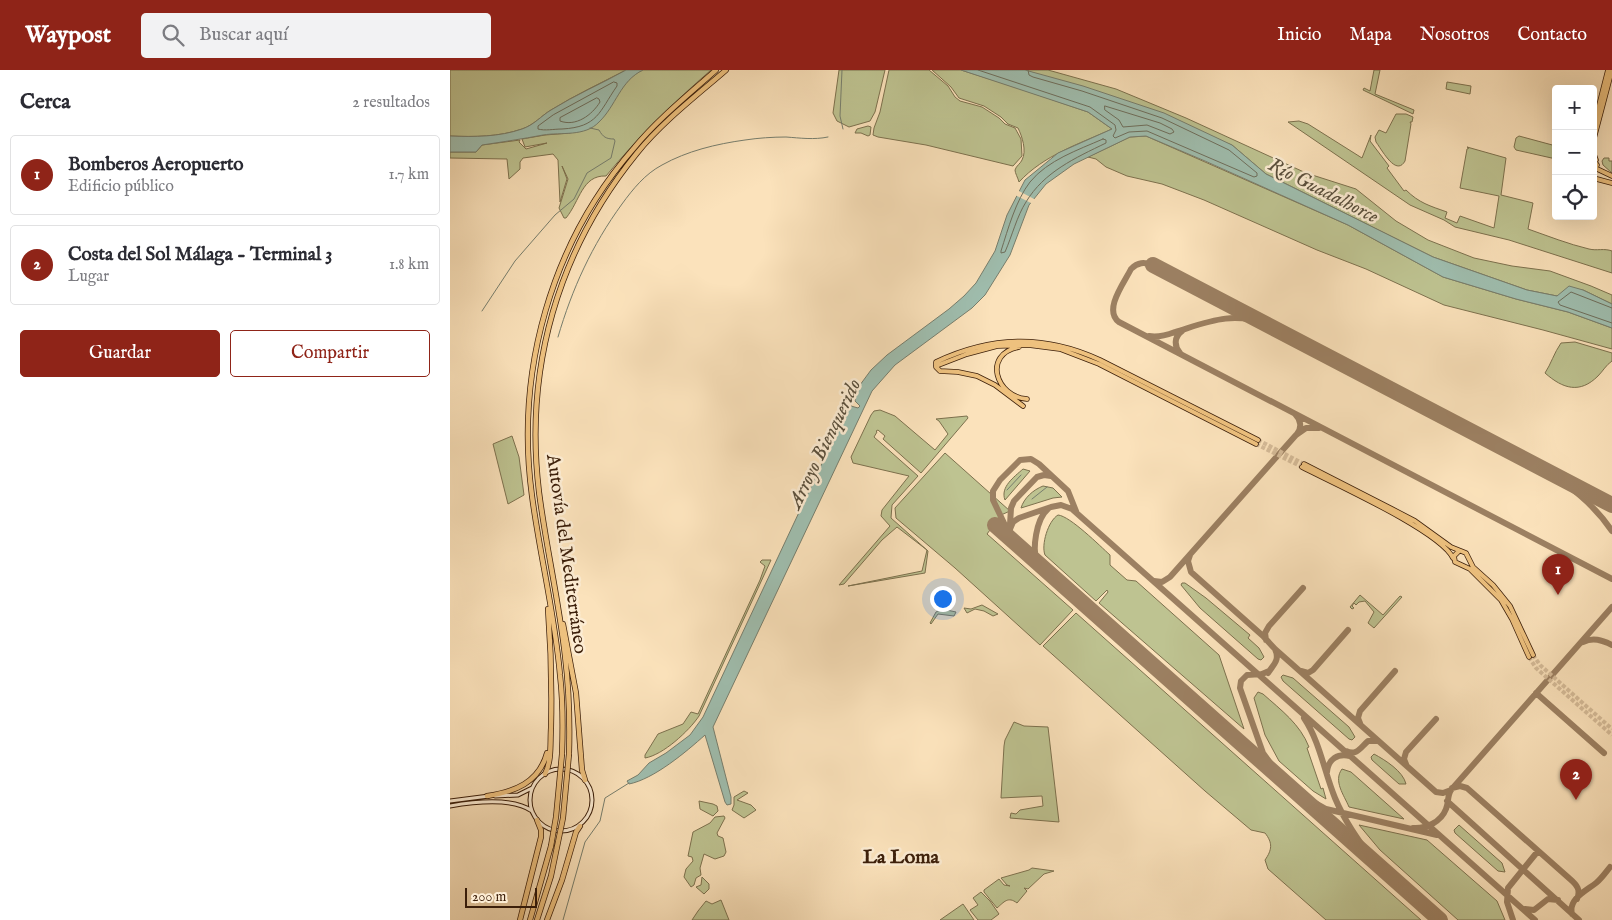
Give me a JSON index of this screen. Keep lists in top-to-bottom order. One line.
{"streets":{"highway":["Autovía del Mediterráneo"]},"districts":["La Loma"],"water":["Río Guadalhorce","Arroyo Bienquerido"],"scale_bar":"200 m","page":{"header":"Waypost","search":"Buscar aquí","nav":["Inicio","Mapa","Nosotros","Contacto"],"heading":["Cerca","2 resultados"],"map_buttons":["+","−"],"list":[{"mark":"1","name":"Bomberos Aeropuerto","note":"Edificio público","value":"1.7 km"},{"mark":"2","name":"Costa del Sol Málaga - Terminal 3","note":"Lugar","value":"1.8 km"}],"buttons":["Guardar","Compartir"],"pins":["1","2"],"scale":"200 m"}}
